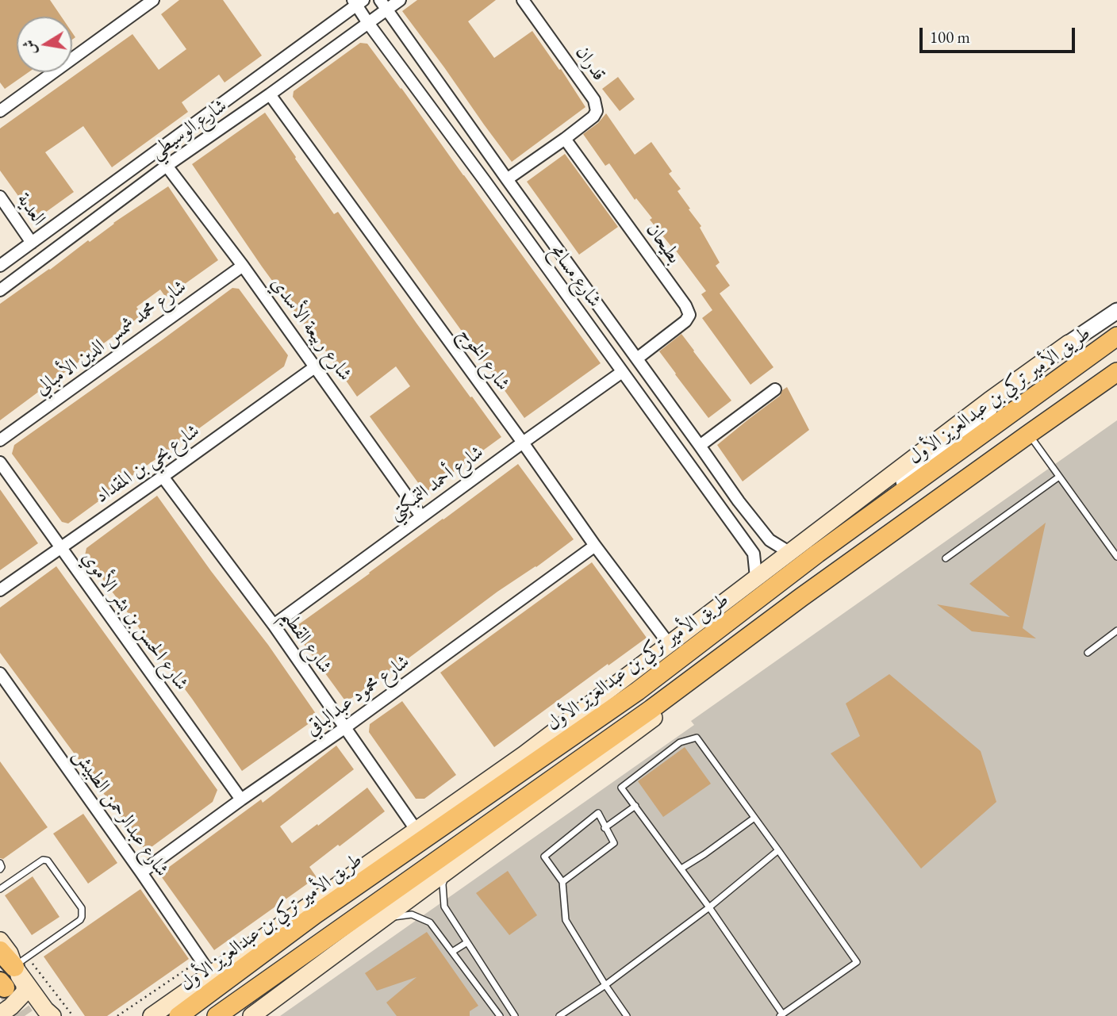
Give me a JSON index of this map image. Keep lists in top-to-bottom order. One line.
{"streets":{"main road":["طريق الأمير تركي بن عبدالعزيز الأول"],"street":["قدران","شارع الوسيطي","العدية","بطيحان","شارع مسامح","شارع ربيعة الأسدي","شارع محمد شمس الدين الأمبالي","شارع الخوج","شارع يحي بن المقداد","شارع أحمد التمبكتي","شارع الحسن بن بشر الأموي","شارع القطيم","شارع محمود عبدالباقي","شارع عبدالرحمن الطبيش"]},"crossings":[["قدران","بطيحان"],["قدران","شارع مسامح"],["شارع الوسيطي","العدية"],["شارع الوسيطي","شارع مسامح"],["شارع الوسيطي","شارع ربيعة الأسدي"],["شارع الوسيطي","شارع الخوج"],["بطيحان","شارع مسامح"],["شارع مسامح","شارع أحمد التمبكتي"],["شارع ربيعة الأسدي","شارع محمد شمس الدين الأمبالي"],["شارع ربيعة الأسدي","شارع يحي بن المقداد"],["شارع ربيعة الأسدي","شارع أحمد التمبكتي"],["شارع الخوج","شارع أحمد التمبكتي"],["شارع الخوج","شارع محمود عبدالباقي"],["شارع يحي بن المقداد","شارع الحسن بن بشر الأموي"],["شارع يحي بن المقداد","شارع القطيم"],["شارع أحمد التمبكتي","شارع القطيم"],["شارع الحسن بن بشر الأموي","شارع محمود عبدالباقي"],["شارع القطيم","شارع محمود عبدالباقي"],["شارع محمود عبدالباقي","شارع عبدالرحمن الطبيش"]],"scale_bar":"100 m","north":"left"}
